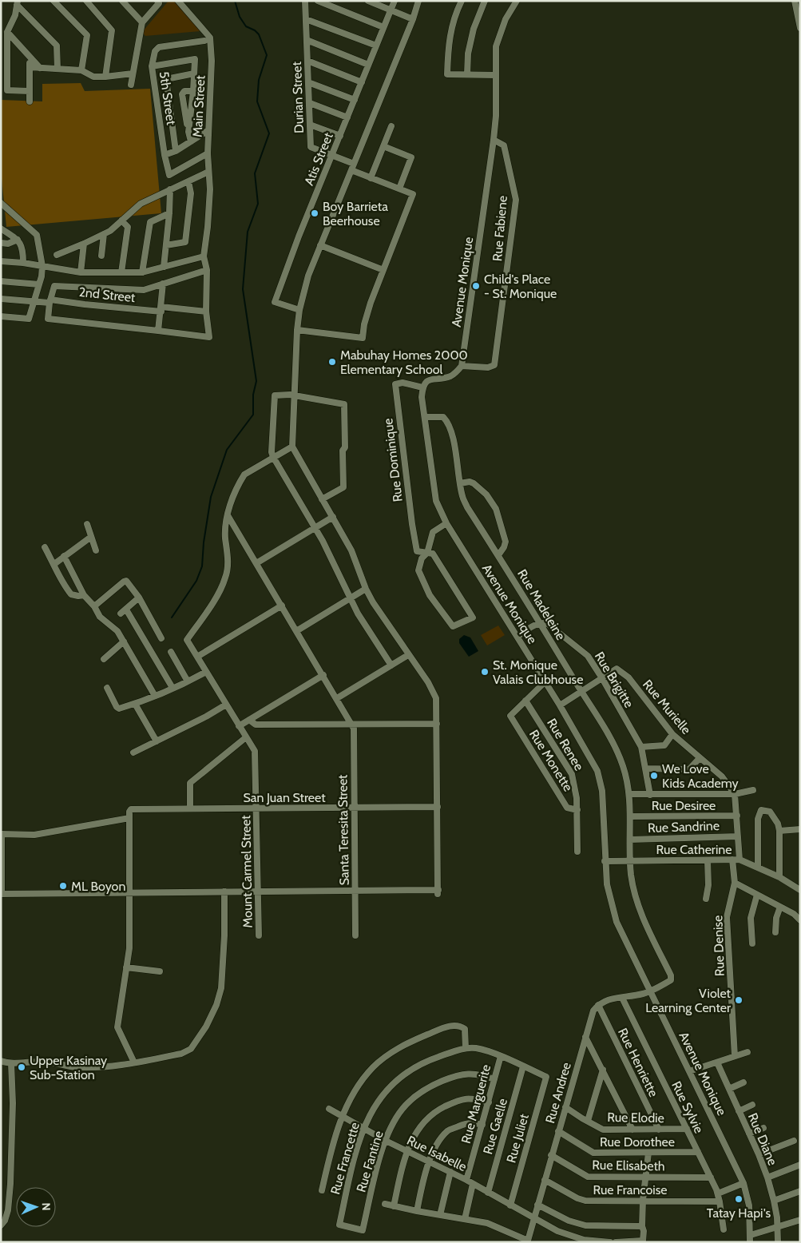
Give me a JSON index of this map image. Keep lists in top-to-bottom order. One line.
{"streets":{"street":["Durian Street","5th Street","Main Street","Atis Street","Rue Fabiene","Avenue Monique","2nd Street","Rue Dominique","Rue Madeleine","Rue Brigitte","Rue Murielle","Rue Renee","Rue Monette","San Juan Street","Rue Desiree","Rue Sandrine","Santa Teresita Street","Rue Catherine","Mount Carmel Street","Rue Denise","Rue Henriette","Rue Andree","Rue Marguerite","Rue Sylvie","Rue Elodie","Rue Gaelle","Rue Juliet","Rue Diane","Rue Dorothee","Rue Isabelle","Rue Francette","Rue Fantine","Rue Elisabeth","Rue Francoise"]},"crossings":[["Durian Street","Atis Street"],["5th Street","Main Street"],["Rue Fabiene","Avenue Monique"],["Avenue Monique","Rue Dominique"],["Avenue Monique","Rue Madeleine"],["Avenue Monique","Rue Murielle"],["Avenue Monique","Rue Catherine"],["Rue Madeleine","Rue Brigitte"],["Rue Madeleine","Rue Murielle"],["Rue Madeleine","Rue Desiree"],["Rue Madeleine","Rue Sandrine"],["Rue Madeleine","Rue Catherine"],["Rue Brigitte","Rue Murielle"],["Rue Murielle","Rue Desiree"],["Rue Murielle","Rue Sandrine"],["Rue Murielle","Rue Catherine"],["Rue Murielle","Rue Denise"],["Rue Renee","Rue Monette"],["San Juan Street","Santa Teresita Street"],["San Juan Street","Mount Carmel Street"],["Rue Catherine","Rue Denise"],["Rue Henriette","Rue Andree"],["Rue Henriette","Rue Elodie"],["Rue Andree","Rue Elodie"],["Rue Andree","Rue Dorothee"],["Rue Andree","Rue Isabelle"],["Rue Andree","Rue Elisabeth"],["Rue Andree","Rue Francoise"],["Rue Marguerite","Rue Isabelle"],["Rue Marguerite","Rue Francette"],["Rue Marguerite","Rue Fantine"],["Rue Sylvie","Rue Elodie"],["Rue Sylvie","Rue Dorothee"],["Rue Sylvie","Rue Elisabeth"],["Rue Sylvie","Rue Francoise"],["Rue Gaelle","Rue Isabelle"],["Rue Gaelle","Rue Francette"],["Rue Juliet","Rue Isabelle"],["Rue Juliet","Rue Francette"],["Rue Isabelle","Rue Francette"],["Rue Isabelle","Rue Fantine"],["Rue Francette","Rue Fantine"]],"places":["Boy Barrieta Beerhouse","Child's Place - St. Monique","Mabuhay Homes 2000 Elementary School","St. Monique Valais Clubhouse","We Love Kids Academy","ML Boyon","Violet Learning Center","Upper Kasinay Sub-Station","Tatay Hapi's"],"north":"right"}
